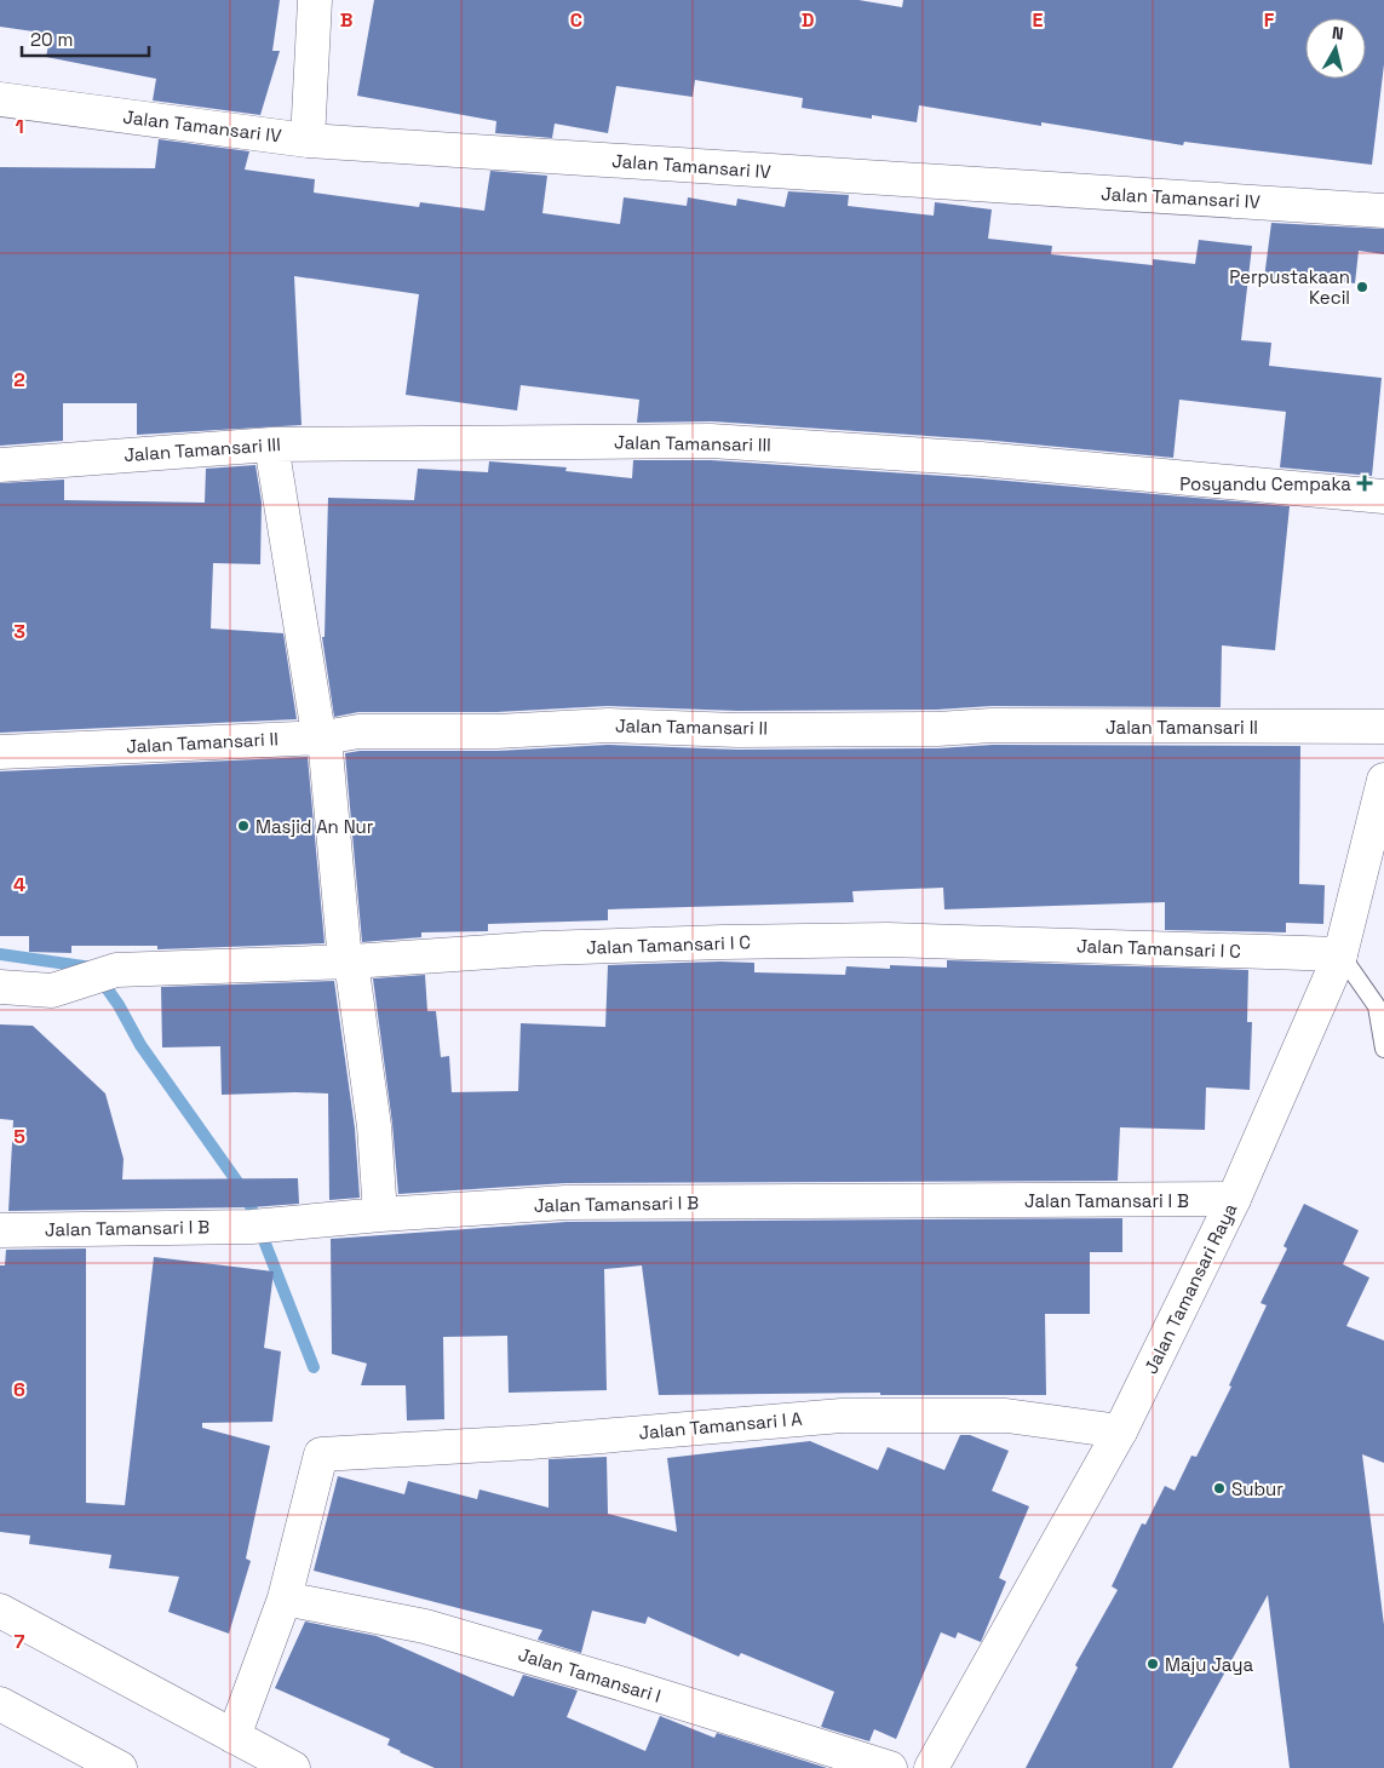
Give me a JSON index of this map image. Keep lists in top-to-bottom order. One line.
{"streets":{"street":["Jalan Tamansari IV","Jalan Tamansari III","Jalan Tamansari II","Jalan Tamansari I C","Jalan Tamansari I B","Jalan Tamansari Raya","Jalan Tamansari I A","Jalan Tamansari I"]},"crossings":[["Jalan Tamansari I C","Jalan Tamansari Raya"],["Jalan Tamansari I B","Jalan Tamansari Raya"],["Jalan Tamansari Raya","Jalan Tamansari I A"],["Jalan Tamansari I A","Jalan Tamansari I"]],"places":{"other":["Perpustakaan Kecil","Masjid An Nur","Subur","Maju Jaya"],"health":["Posyandu Cempaka"]},"scale_bar":"20 m","north":"top","grid":{"columns":["B","C","D","E","F"],"rows":["1","2","3","4","5","6","7"]}}
